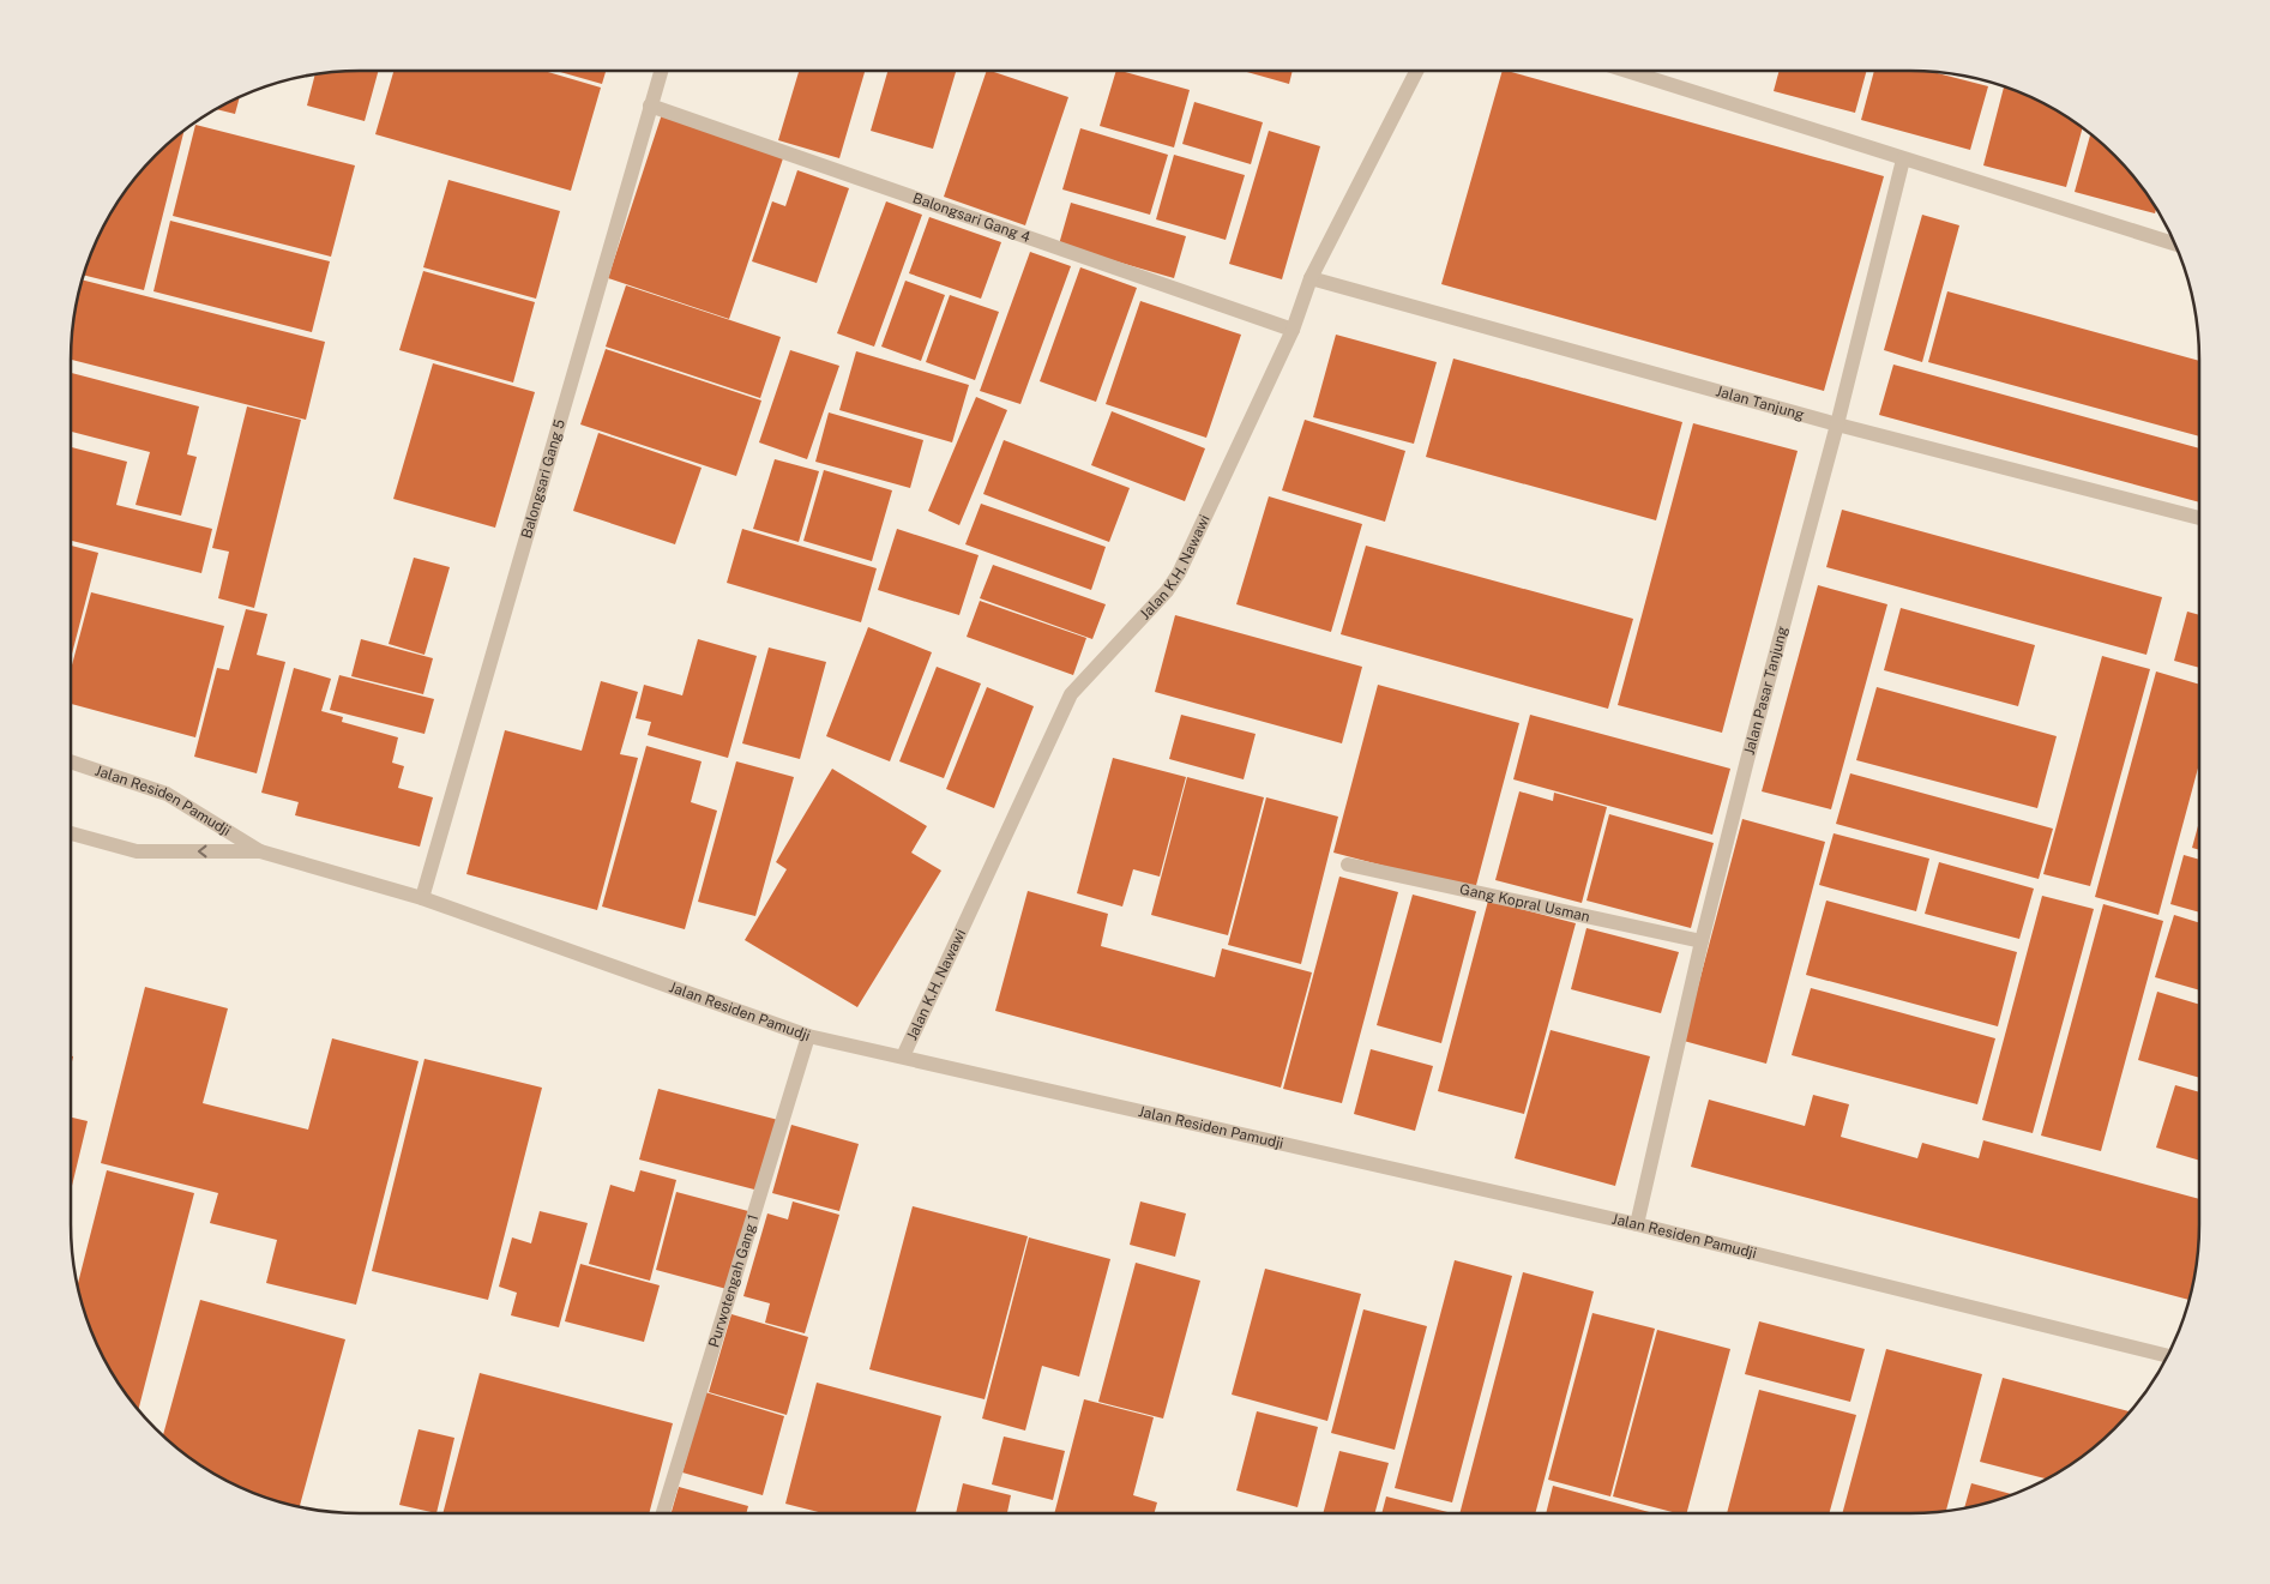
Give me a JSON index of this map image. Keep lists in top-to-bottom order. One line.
{"streets":{"street":["Balongsari Gang 4","Jalan Tanjung","Balongsari Gang 5","Jalan K.H. Nawawi","Jalan Pasar Tanjung","Jalan Residen Pamudji","Gang Kopral Usman","Purwotengah Gang 1"]},"crossings":[["Balongsari Gang 4","Balongsari Gang 5"],["Balongsari Gang 4","Jalan K.H. Nawawi"],["Jalan Tanjung","Jalan K.H. Nawawi"],["Jalan Tanjung","Jalan Pasar Tanjung"],["Balongsari Gang 5","Jalan Residen Pamudji"],["Jalan K.H. Nawawi","Jalan Residen Pamudji"],["Jalan Pasar Tanjung","Jalan Residen Pamudji"],["Jalan Pasar Tanjung","Gang Kopral Usman"],["Jalan Residen Pamudji","Purwotengah Gang 1"]]}
